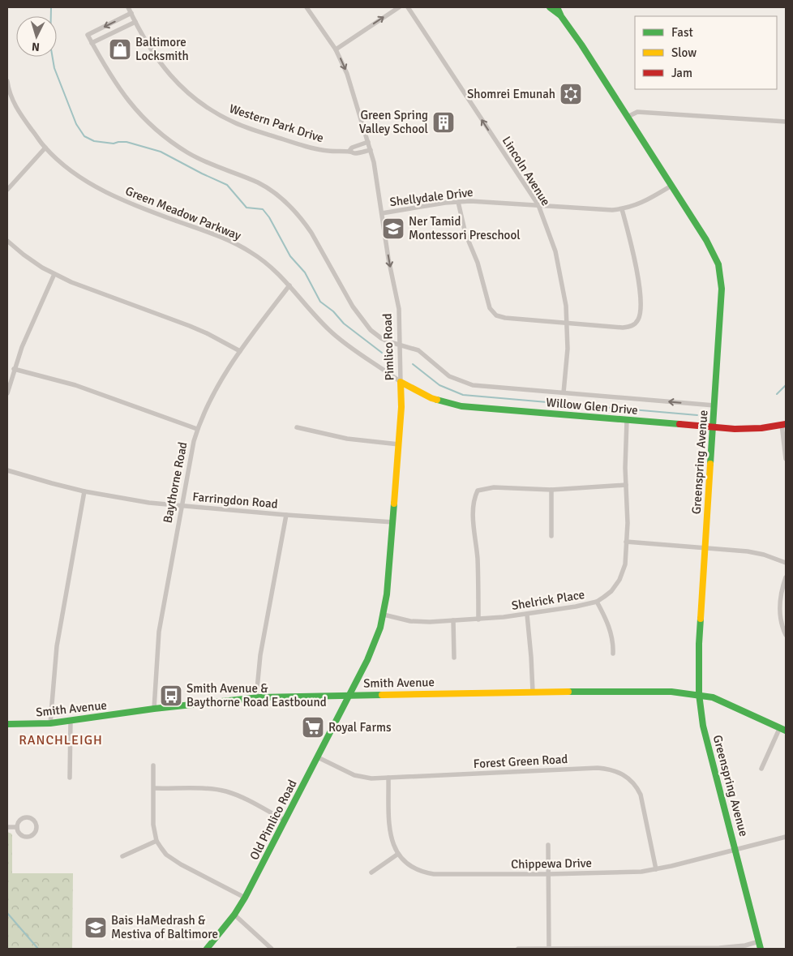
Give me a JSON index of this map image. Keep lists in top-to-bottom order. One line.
{"streets":{"main road":["Pimlico Road","Willow Glen Drive","Greenspring Avenue","Smith Avenue","Old Pimlico Road"],"street":["Western Park Drive","Lincoln Avenue","Shellydale Drive","Green Meadow Parkway","Baythorne Road","Farringdon Road","Shelrick Place","Forest Green Road","Chippewa Drive"]},"crossings":[["Western Park Drive","Pimlico Road"],["Lincoln Avenue","Shellydale Drive"],["Lincoln Avenue","Willow Glen Drive"],["Shellydale Drive","Pimlico Road"],["Shellydale Drive","Greenspring Avenue"],["Green Meadow Parkway","Pimlico Road"],["Green Meadow Parkway","Willow Glen Drive"],["Green Meadow Parkway","Baythorne Road"],["Pimlico Road","Willow Glen Drive"],["Pimlico Road","Farringdon Road"],["Pimlico Road","Shelrick Place"],["Pimlico Road","Smith Avenue"],["Pimlico Road","Old Pimlico Road"],["Willow Glen Drive","Greenspring Avenue"],["Willow Glen Drive","Shelrick Place"],["Greenspring Avenue","Smith Avenue"],["Greenspring Avenue","Chippewa Drive"],["Baythorne Road","Farringdon Road"],["Baythorne Road","Smith Avenue"],["Smith Avenue","Old Pimlico Road"],["Forest Green Road","Old Pimlico Road"],["Forest Green Road","Chippewa Drive"]],"one_way":["Lincoln Avenue"],"districts":["RANCHLEIGH"],"places":{"shop":["Baltimore Locksmith"],"synagogue":["Shomrei Emunah"],"building":["Green Spring Valley School"],"school or university":["Ner Tamid Montessori Preschool","Bais HaMedrash & Mestiva of Baltimore"],"bus stop":["Smith Avenue & Baythorne Road Eastbound"],"supermarket":["Royal Farms"]},"legend":["Fast","Slow","Jam"],"north":"bottom"}
